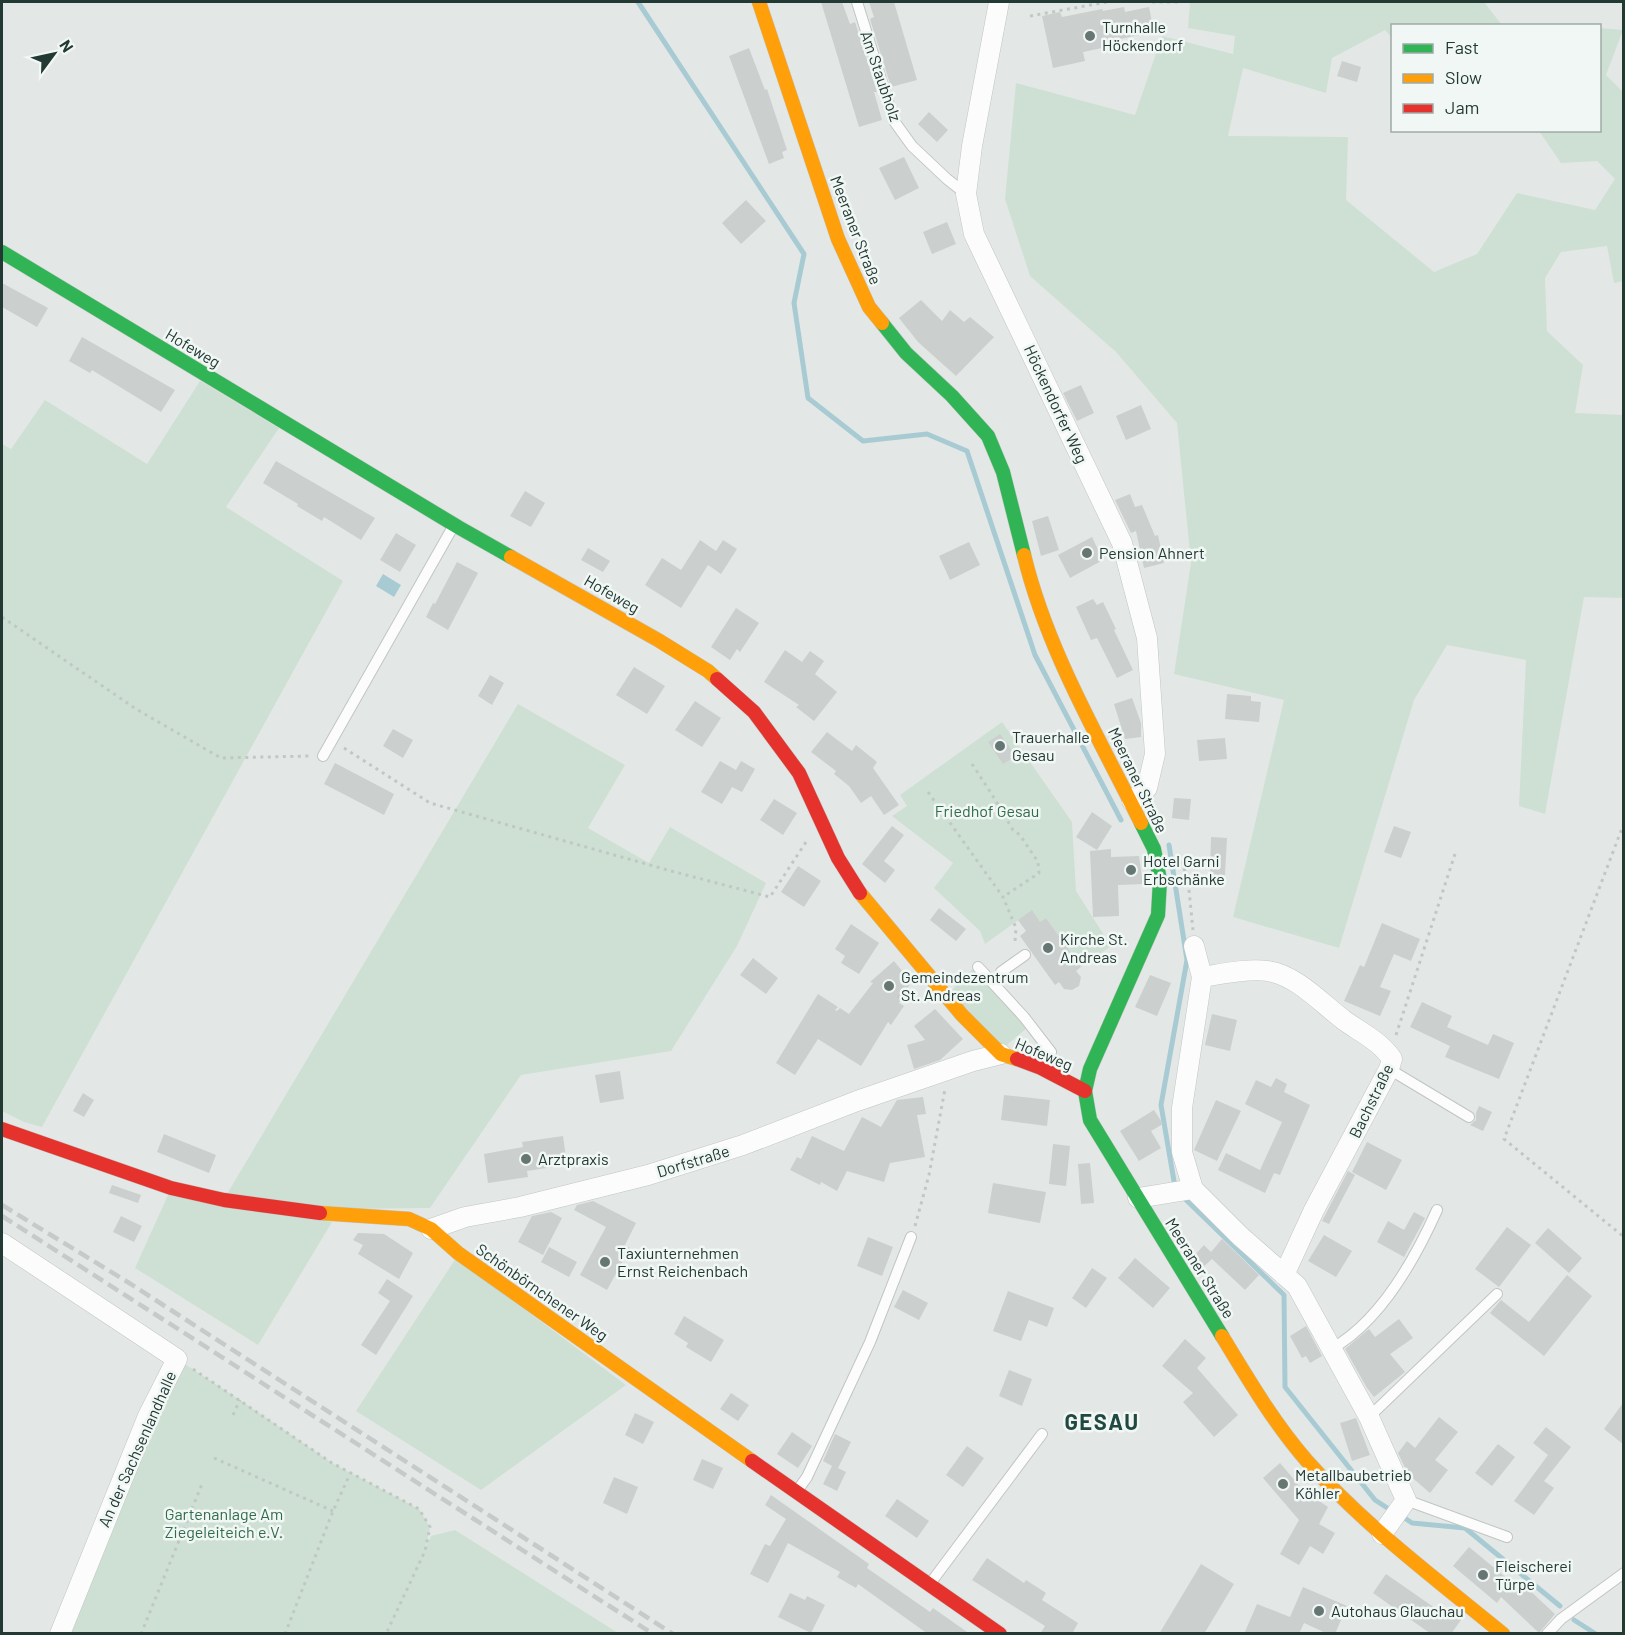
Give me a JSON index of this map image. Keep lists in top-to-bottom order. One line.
{"streets":{"street":["Meeraner Straße","Hofeweg","Höckendorfer Weg","Bachstraße","Dorfstraße","Schönbörnchener Weg","An der Sachsenlandhalle"],"lane":["Am Staubholz"]},"crossings":[["Am Staubholz","Höckendorfer Weg"],["Meeraner Straße","Hofeweg"],["Meeraner Straße","Höckendorfer Weg"],["Hofeweg","Dorfstraße"],["Dorfstraße","Schönbörnchener Weg"]],"districts":["GESAU"],"parks":["Friedhof Gesau","Gartenanlage Am Ziegeleiteich e.V."],"places":["Turnhalle Höckendorf","Pension Ahnert","Trauerhalle Gesau","Hotel Garni Erbschänke","Kirche St. Andreas","Gemeindezentrum St. Andreas","Arztpraxis","Taxiunternehmen Ernst Reichenbach","Metallbaubetrieb Köhler","Fleischerei Türpe","Autohaus Glauchau"],"legend":["Fast","Slow","Jam"],"north":"top right"}
